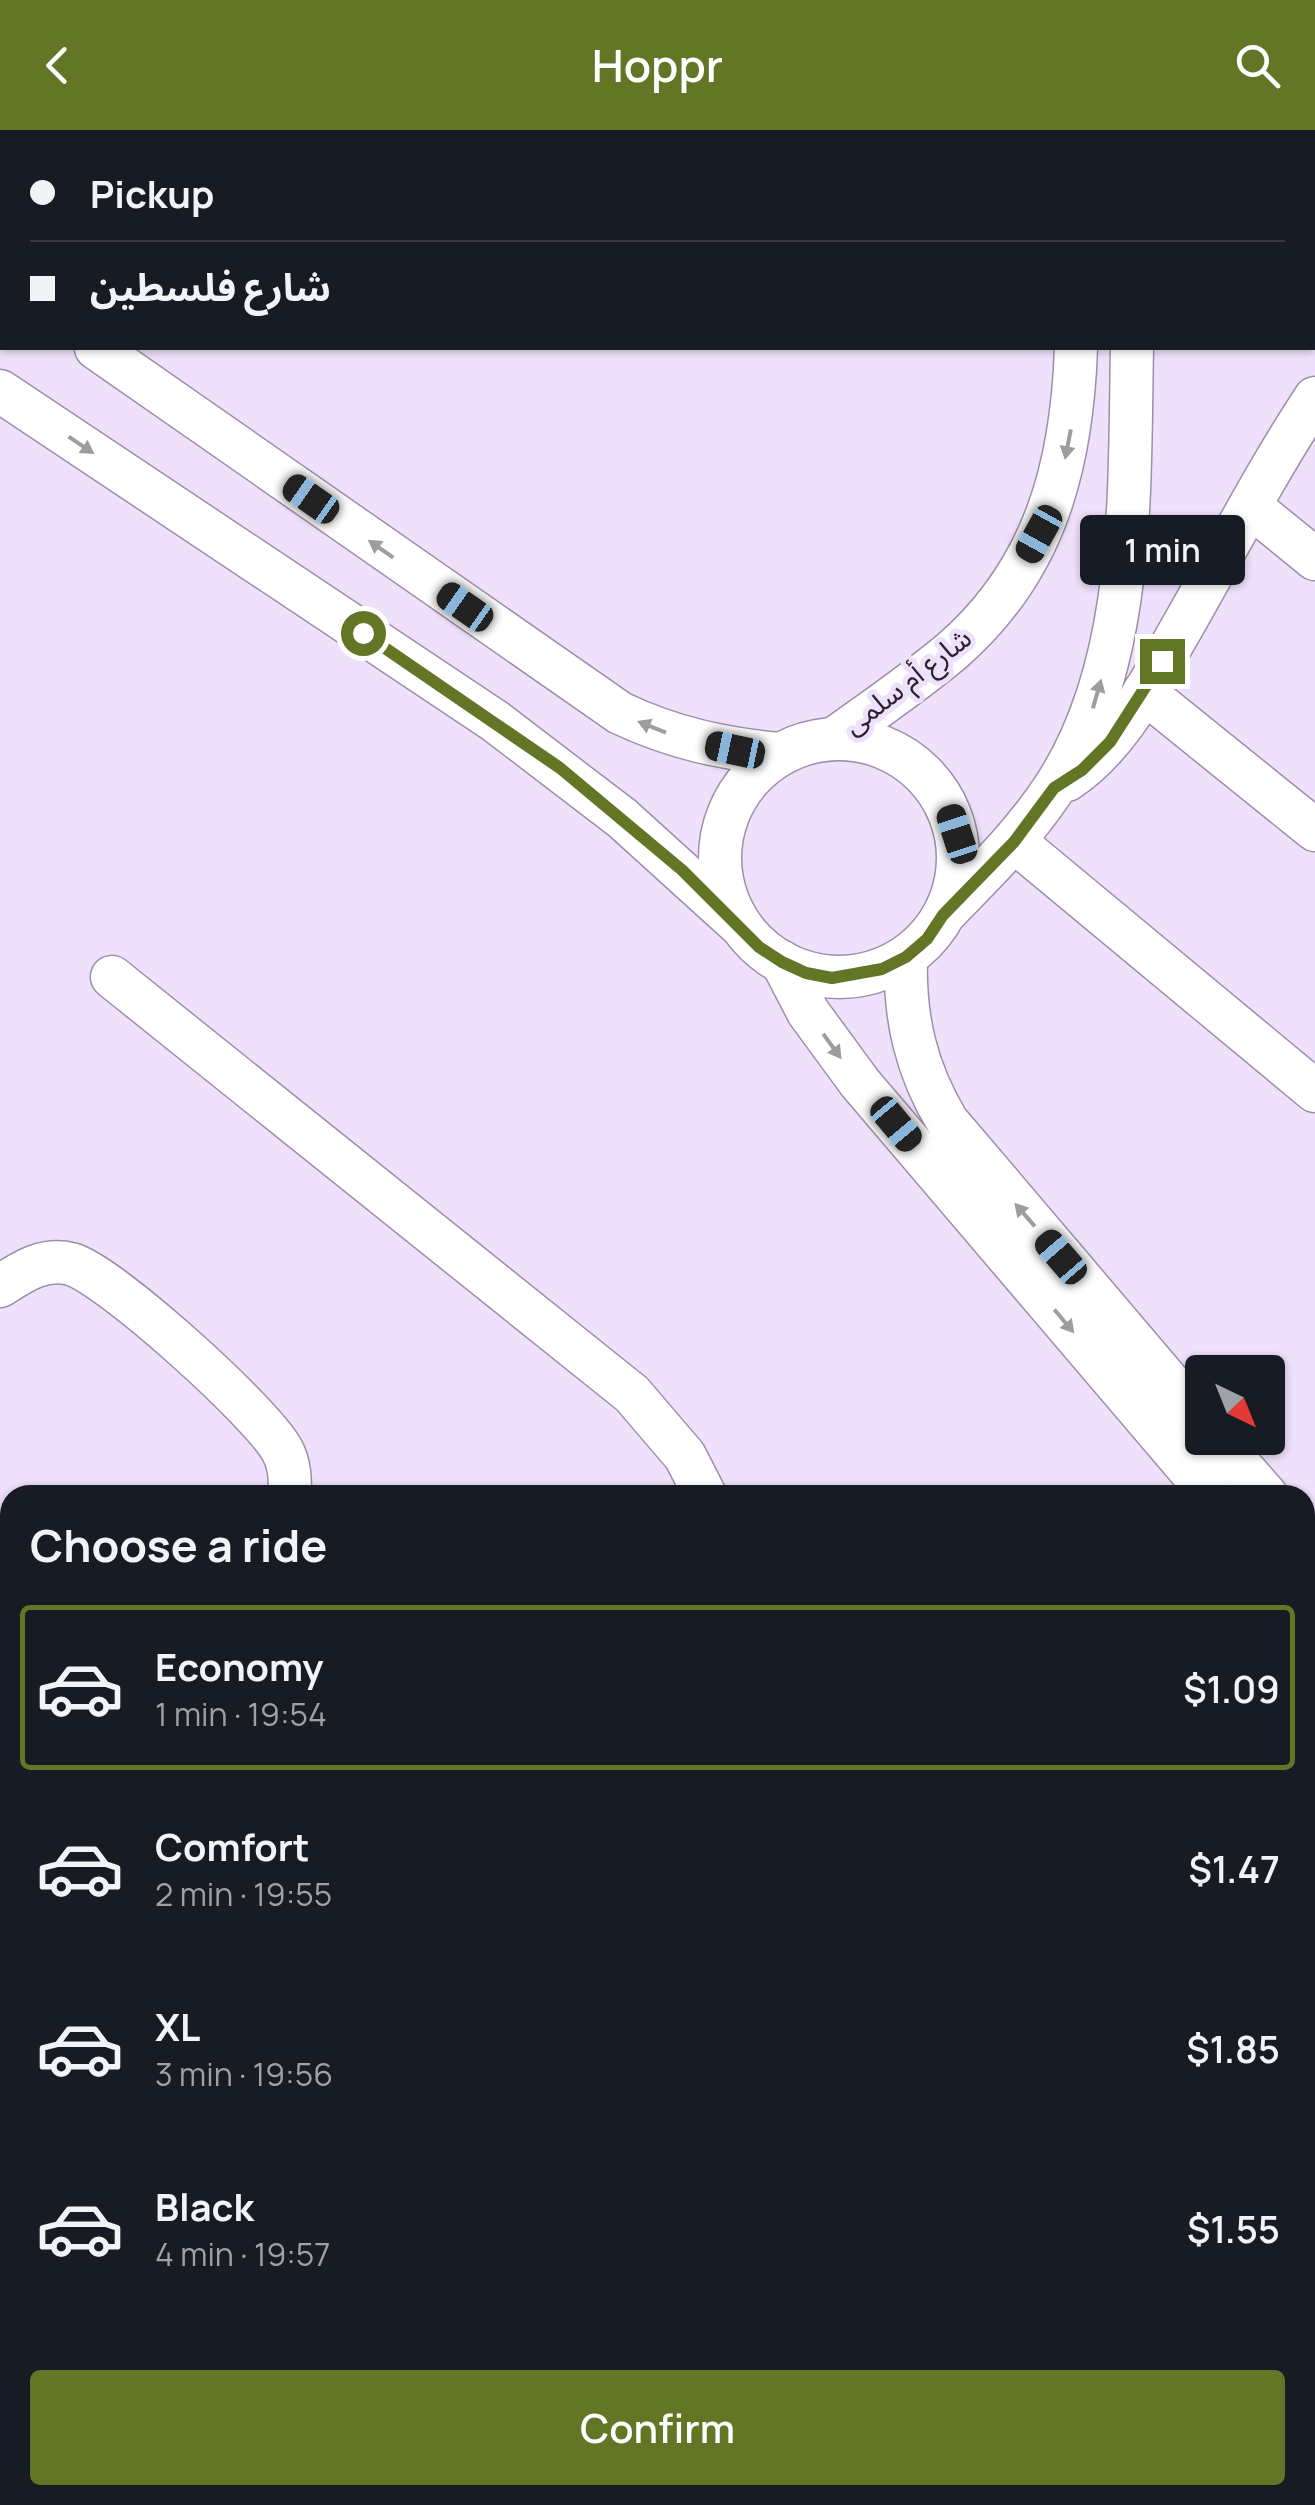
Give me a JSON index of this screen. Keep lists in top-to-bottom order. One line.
{"streets":{"street":["شارع أم سلمى"]},"north":"bottom right","page":{"header":"Hoppr","banner":["Pickup","شارع فلسطين"],"bubble":"1 min","heading":"Choose a ride","list":[{"name":"Economy","note":"1 min · 19:54","value":"$1.09"},{"name":"Comfort","note":"2 min · 19:55","value":"$1.47"},{"name":"XL","note":"3 min · 19:56","value":"$1.85"},{"name":"Black","note":"4 min · 19:57","value":"$1.55"}],"buttons":"Confirm"}}
